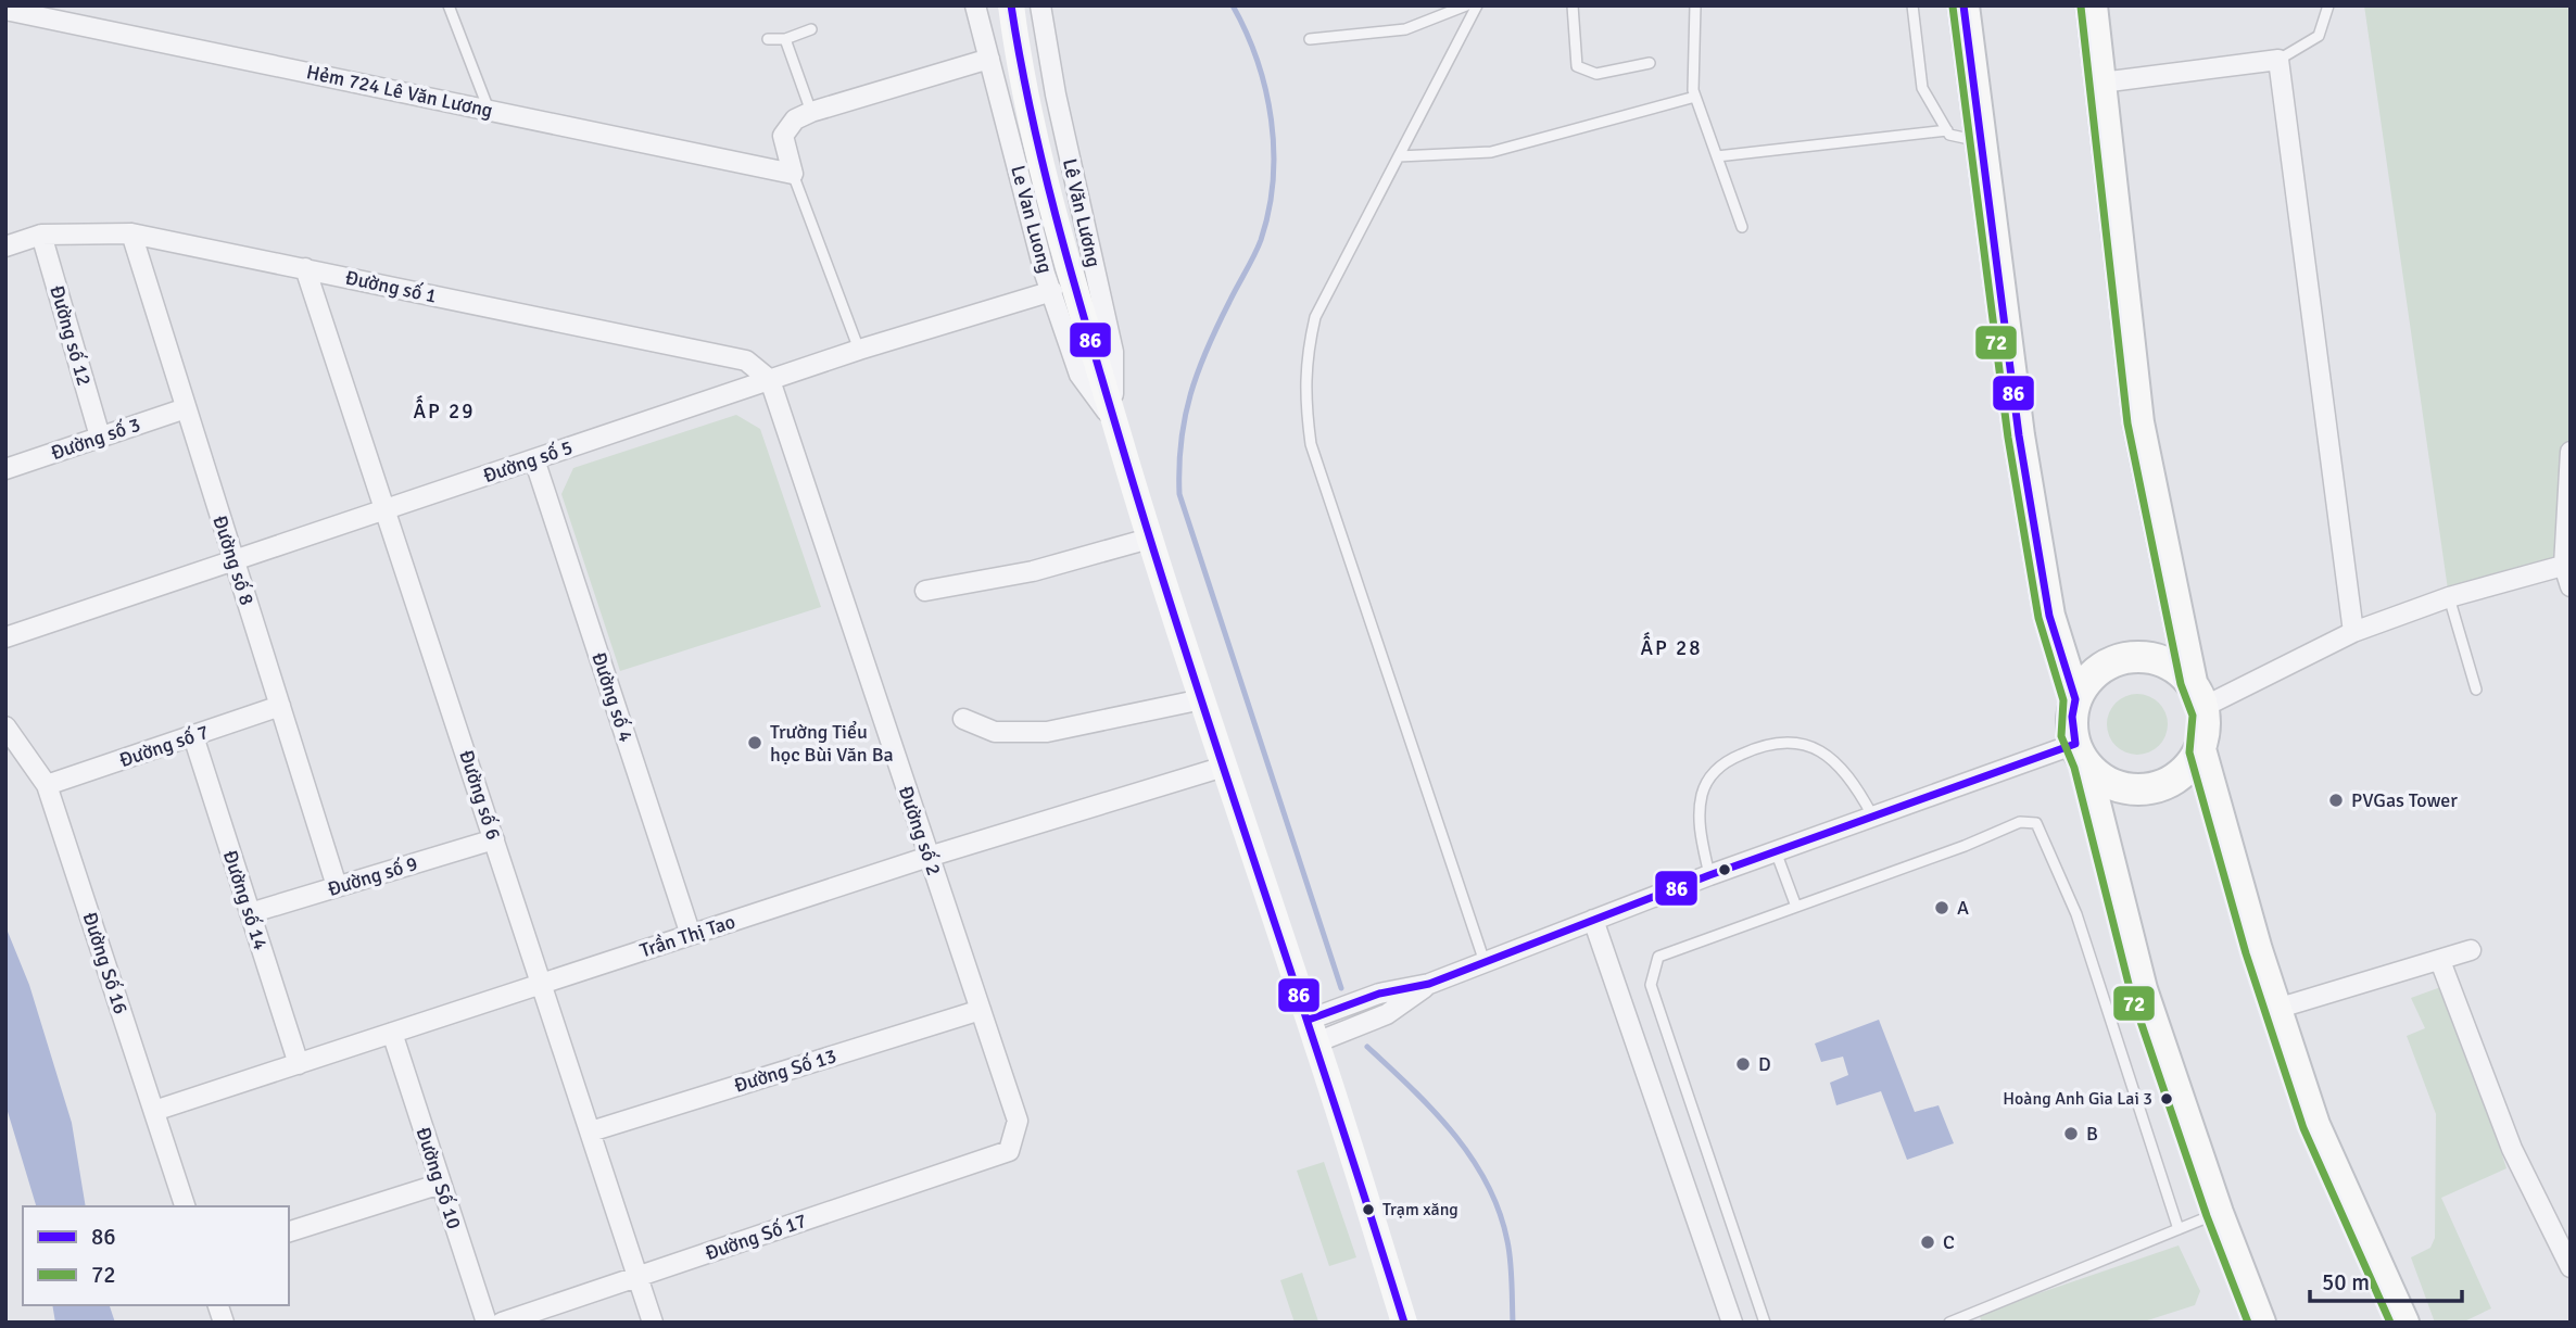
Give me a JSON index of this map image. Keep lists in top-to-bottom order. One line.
{"streets":{"main road":["Le Van Luong"],"street":["Hẻm 724 Lê Văn Lương","Lê Văn Lương","Đường số 1","Đường số 12","Đường số 3","Đường số 5","Đường số 8","Đường số 4","Đường số 7","Đường số 6","Đường số 2","Đường số 9","Đường số 14","Trần Thị Tao","Đường Số 16","Đường Số 13","Đường Số 10","Đường Số 17"]},"crossings":[["Lê Văn Lương","Le Van Luong"],["Le Van Luong","Đường số 5"],["Le Van Luong","Trần Thị Tao"],["Đường số 1","Đường số 12"],["Đường số 1","Đường số 5"],["Đường số 1","Đường số 8"],["Đường số 1","Đường số 6"],["Đường số 1","Đường số 2"],["Đường số 12","Đường số 3"],["Đường số 3","Đường số 8"],["Đường số 5","Đường số 8"],["Đường số 5","Đường số 4"],["Đường số 5","Đường số 6"],["Đường số 5","Đường số 2"],["Đường số 8","Đường số 7"],["Đường số 8","Đường số 9"],["Đường số 4","Trần Thị Tao"],["Đường số 7","Đường số 14"],["Đường số 7","Đường Số 16"],["Đường số 6","Đường số 9"],["Đường số 6","Trần Thị Tao"],["Đường số 6","Đường Số 13"],["Đường số 6","Đường Số 17"],["Đường số 2","Trần Thị Tao"],["Đường số 2","Đường Số 13"],["Đường số 2","Đường Số 17"],["Đường số 9","Đường số 14"],["Đường số 14","Trần Thị Tao"],["Trần Thị Tao","Đường Số 16"],["Trần Thị Tao","Đường Số 10"]],"districts":["ẤP 29","ẤP 28"],"places":["Trường Tiểu học Bùi Văn Ba","PVGas Tower","A","D","Hoàng Anh Gia Lai 3","B","Trạm xăng","C"],"lines":["transit line 86","transit line 72"],"legend":["86","72"],"scale_bar":"50 m"}
